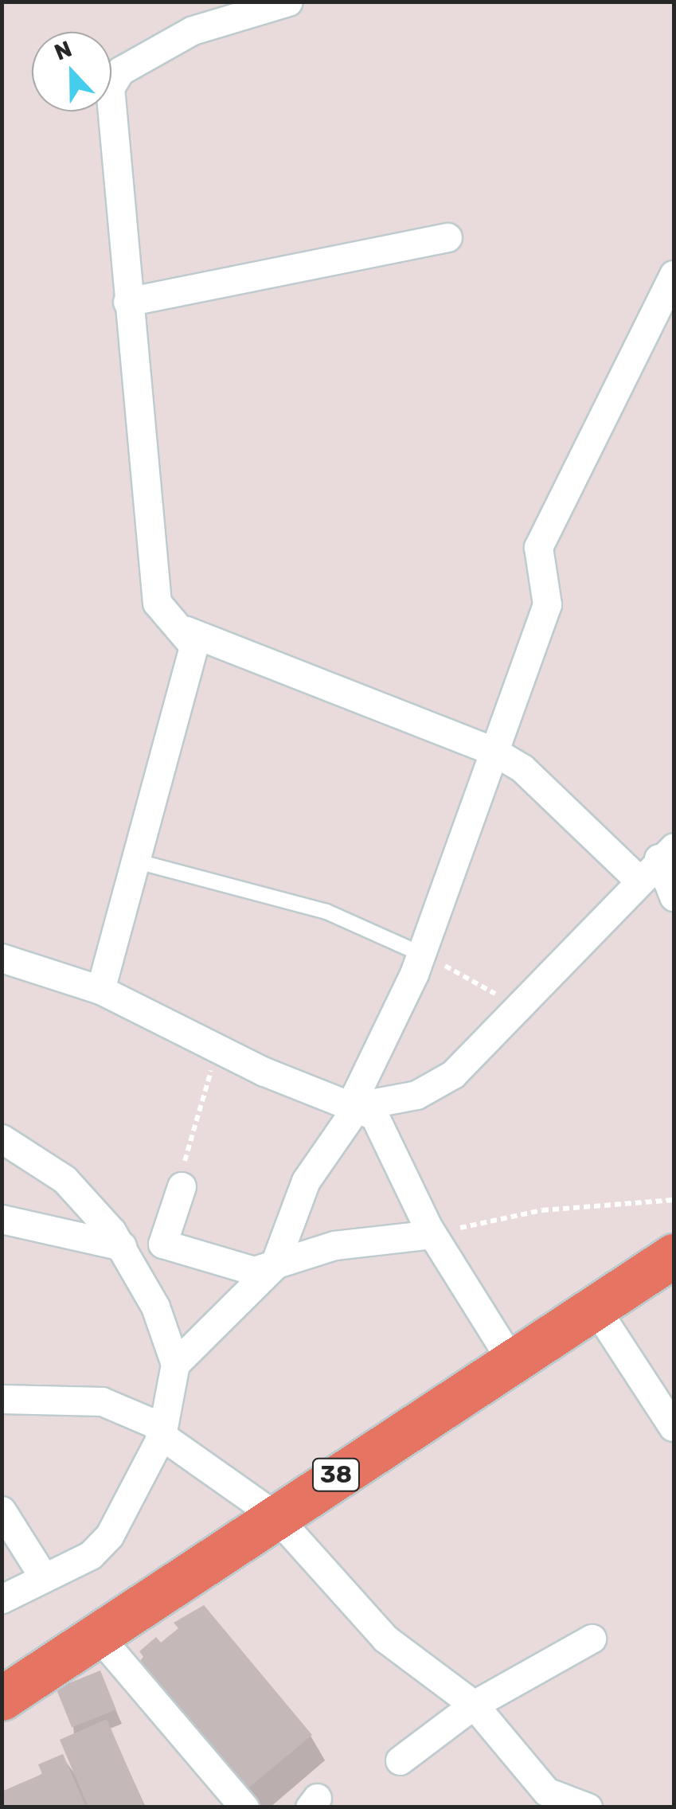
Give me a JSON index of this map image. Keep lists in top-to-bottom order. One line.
{"streets":{"main road":["38"]},"north":"top"}
